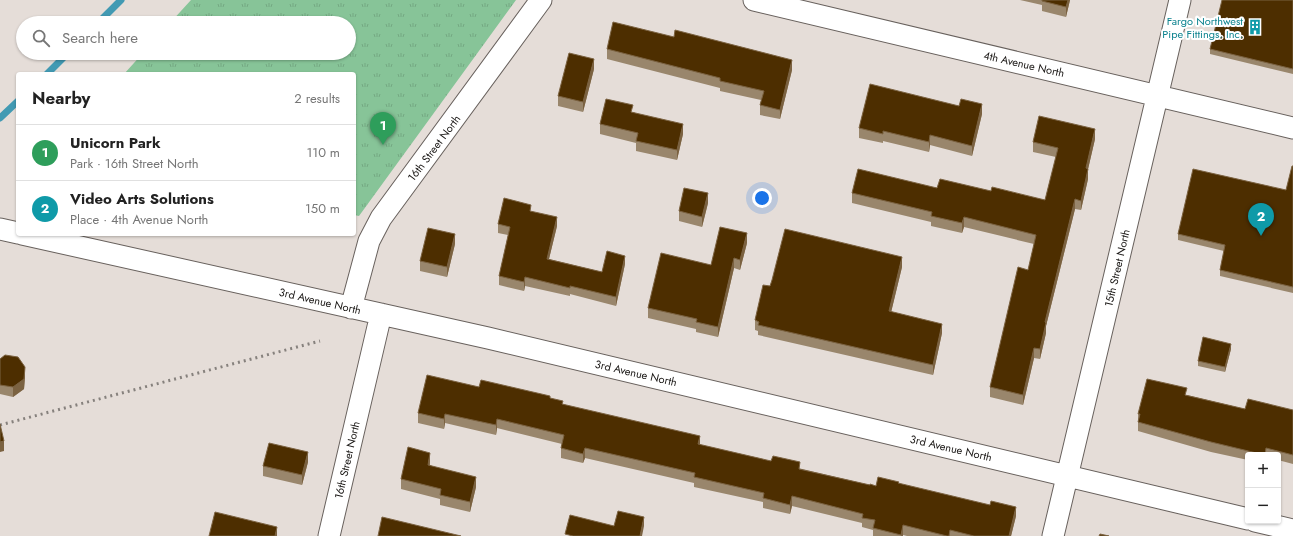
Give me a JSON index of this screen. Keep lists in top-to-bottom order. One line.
{"streets":{"street":["4th Avenue North","16th Street North","15th Street North","3rd Avenue North"]},"crossings":[["4th Avenue North","15th Street North"],["16th Street North","3rd Avenue North"],["15th Street North","3rd Avenue North"]],"places":{"building":["Fargo Northwest Pipe Fittings. Inc."]},"page":{"search":"Search here","heading":["Nearby","2 results"],"pins":["1","2"],"list":[{"mark":"1","name":"Unicorn Park","note":"Park · 16th Street North","value":"110 m"},{"mark":"2","name":"Video Arts Solutions","note":"Place · 4th Avenue North","value":"150 m"}],"map_buttons":["+","−"]}}
